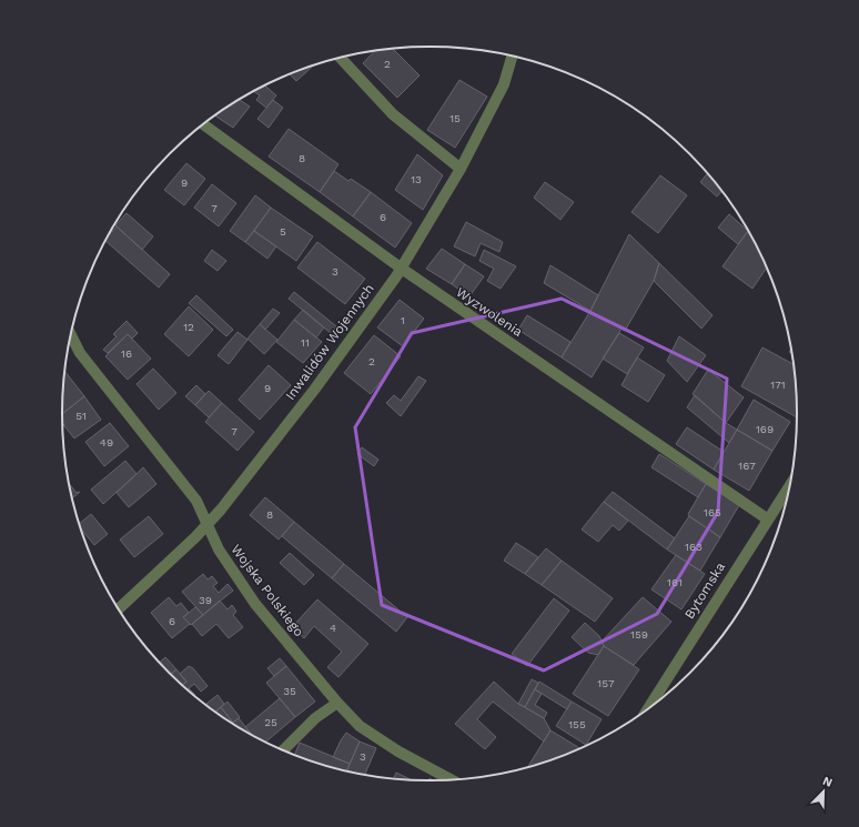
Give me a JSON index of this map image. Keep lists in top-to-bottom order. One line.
{"streets":{"street":["Wyzwolenia","Inwalidów Wojennych","Wojska Polskiego","Bytomska"]},"crossings":[["Wyzwolenia","Inwalidów Wojennych"],["Wyzwolenia","Bytomska"],["Inwalidów Wojennych","Wojska Polskiego"]],"house_numbers":["2","15","8","13","9","7","6","5","3","1","12","11","16","2","171","9","51","169","7","49","167","165","8","163","161","39","6","4","159","157","35","25","155","3"],"north":"top right"}
